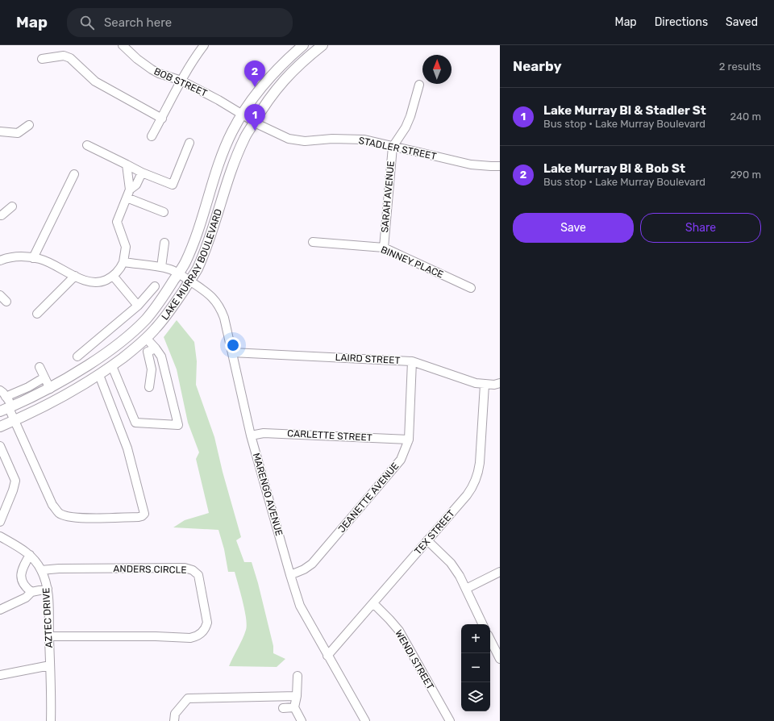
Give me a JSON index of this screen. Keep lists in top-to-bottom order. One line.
{"streets":{"main road":["LAKE MURRAY BOULEVARD"],"street":["BOB STREET","STADLER STREET","SARAH AVENUE","BINNEY PLACE","LAIRD STREET","CARLETTE STREET","MARENGO AVENUE","JEANETTE AVENUE","TEX STREET","ANDERS CIRCLE","AZTEC DRIVE","WENDI STREET"]},"crossings":[["BOB STREET","STADLER STREET"],["BOB STREET","LAKE MURRAY BOULEVARD"],["STADLER STREET","SARAH AVENUE"],["STADLER STREET","LAKE MURRAY BOULEVARD"],["SARAH AVENUE","BINNEY PLACE"],["LAKE MURRAY BOULEVARD","MARENGO AVENUE"],["LAIRD STREET","MARENGO AVENUE"],["LAIRD STREET","JEANETTE AVENUE"],["LAIRD STREET","TEX STREET"],["CARLETTE STREET","MARENGO AVENUE"],["CARLETTE STREET","JEANETTE AVENUE"],["MARENGO AVENUE","JEANETTE AVENUE"],["MARENGO AVENUE","TEX STREET"],["TEX STREET","WENDI STREET"],["ANDERS CIRCLE","AZTEC DRIVE"]],"north":"top","page":{"header":"Map","search":"Search here","nav":["Map","Directions","Saved"],"heading":["Nearby","2 results"],"pins":["2","1"],"list":[{"mark":"1","name":"Lake Murray Bl & Stadler St","note":"Bus stop · Lake Murray Boulevard","value":"240 m"},{"mark":"2","name":"Lake Murray Bl & Bob St","note":"Bus stop · Lake Murray Boulevard","value":"290 m"}],"buttons":["Save","Share"],"map_buttons":["+","−"]}}
